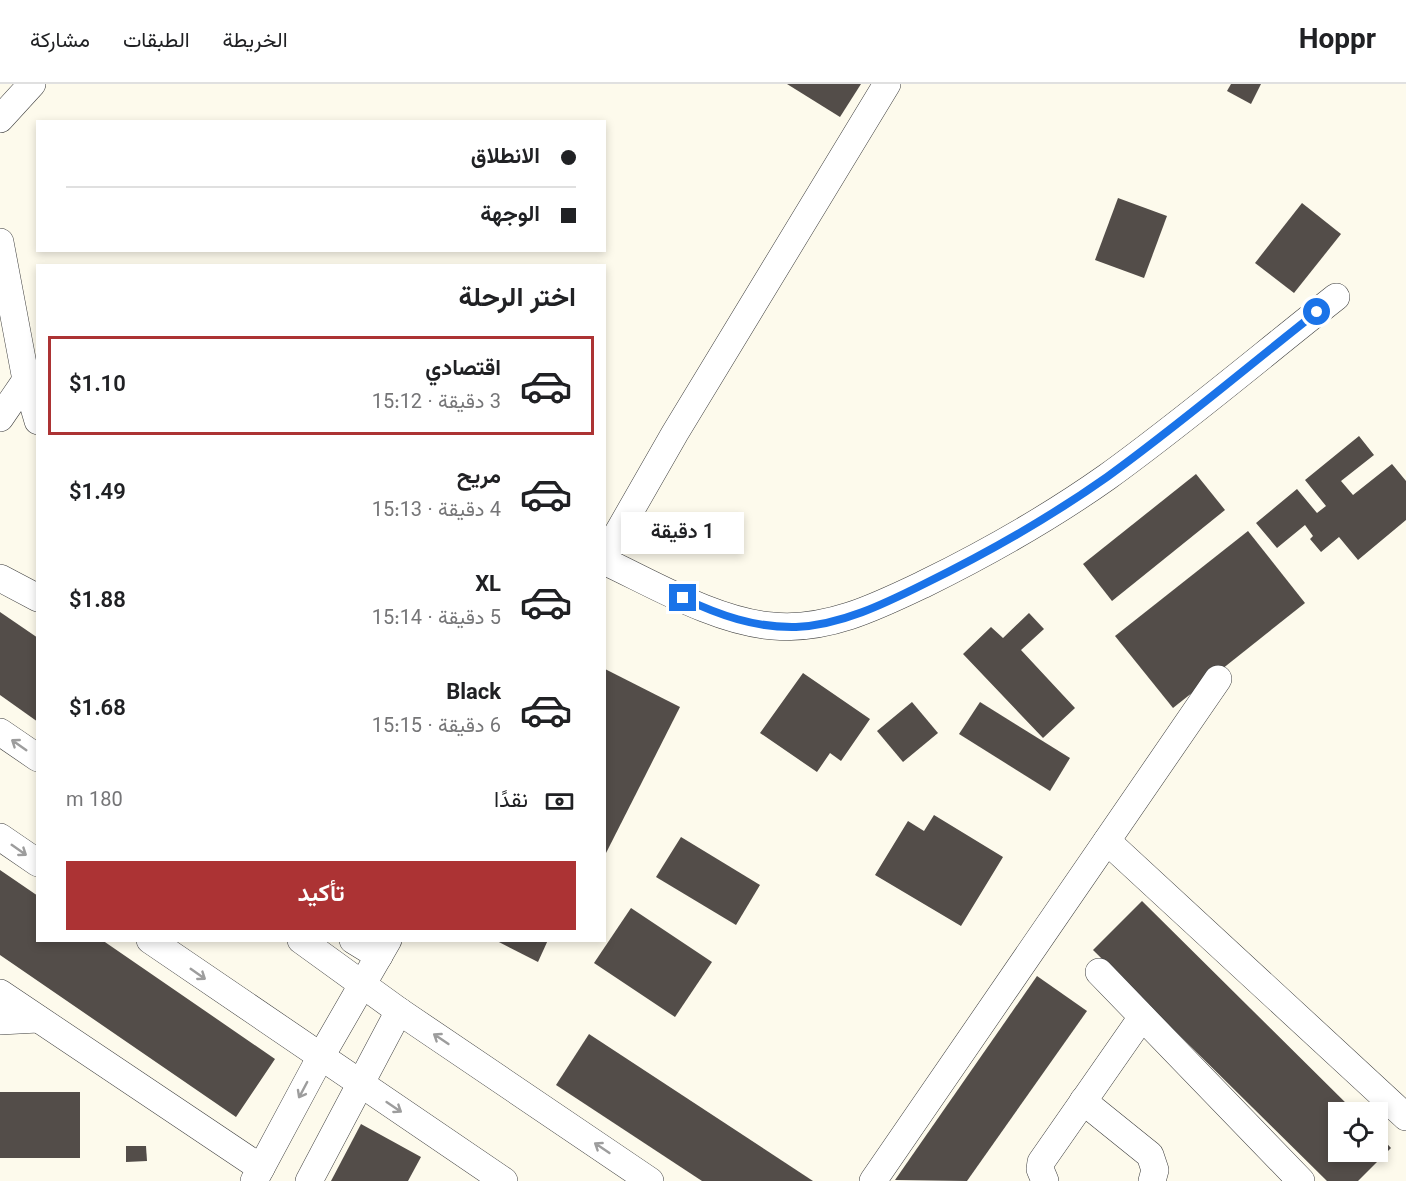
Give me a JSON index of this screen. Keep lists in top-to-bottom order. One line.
{"page":{"header":"Hoppr","nav":["الخريطة","الطبقات","مشاركة"],"banner":["الانطلاق","الوجهة"],"heading":"اختر الرحلة","list":[{"name":"اقتصادي","note":"3 دقيقة · 15:12","value":"$1.10"},{"name":"مريح","note":"4 دقيقة · 15:13","value":"$1.49"},{"name":"XL","note":"5 دقيقة · 15:14","value":"$1.88"},{"name":"Black","note":"6 دقيقة · 15:15","value":"$1.68"}],"bubble":"1 دقيقة","pay":["نقدًا","180 m"],"buttons":"تأكيد"}}
